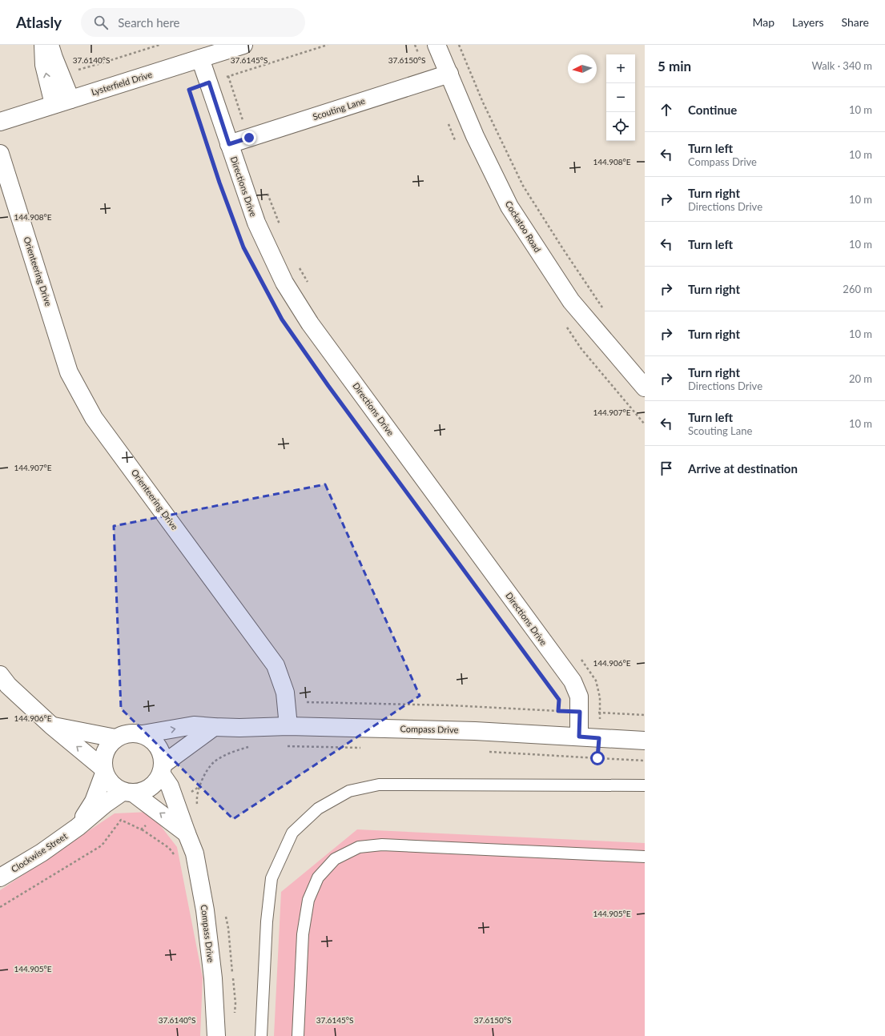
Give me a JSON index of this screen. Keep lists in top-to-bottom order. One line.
{"streets":{"street":["Lysterfield Drive","Scouting Lane","Directions Drive","Cockatoo Road","Orienteering Drive","Compass Drive","Clockwise Street"]},"crossings":[["Lysterfield Drive","Directions Drive"],["Scouting Lane","Directions Drive"],["Scouting Lane","Cockatoo Road"],["Directions Drive","Compass Drive"],["Orienteering Drive","Compass Drive"],["Compass Drive","Clockwise Street"]],"north":"left","page":{"header":"Atlasly","search":"Search here","nav":["Map","Layers","Share"],"heading":["5 min","Walk · 340 m"],"map_buttons":["+","−"],"list":[["Continue","10 m"],["Turn left","Compass Drive","10 m"],["Turn right","Directions Drive","10 m"],["Turn left","10 m"],["Turn right","260 m"],["Turn right","10 m"],["Turn right","Directions Drive","20 m"],["Turn left","Scouting Lane","10 m"],"Arrive at destination"]},"coordinates":["37.6140°S","37.6145°S","37.6150°S","144.908°E","144.907°E","144.906°E","144.905°E"]}
